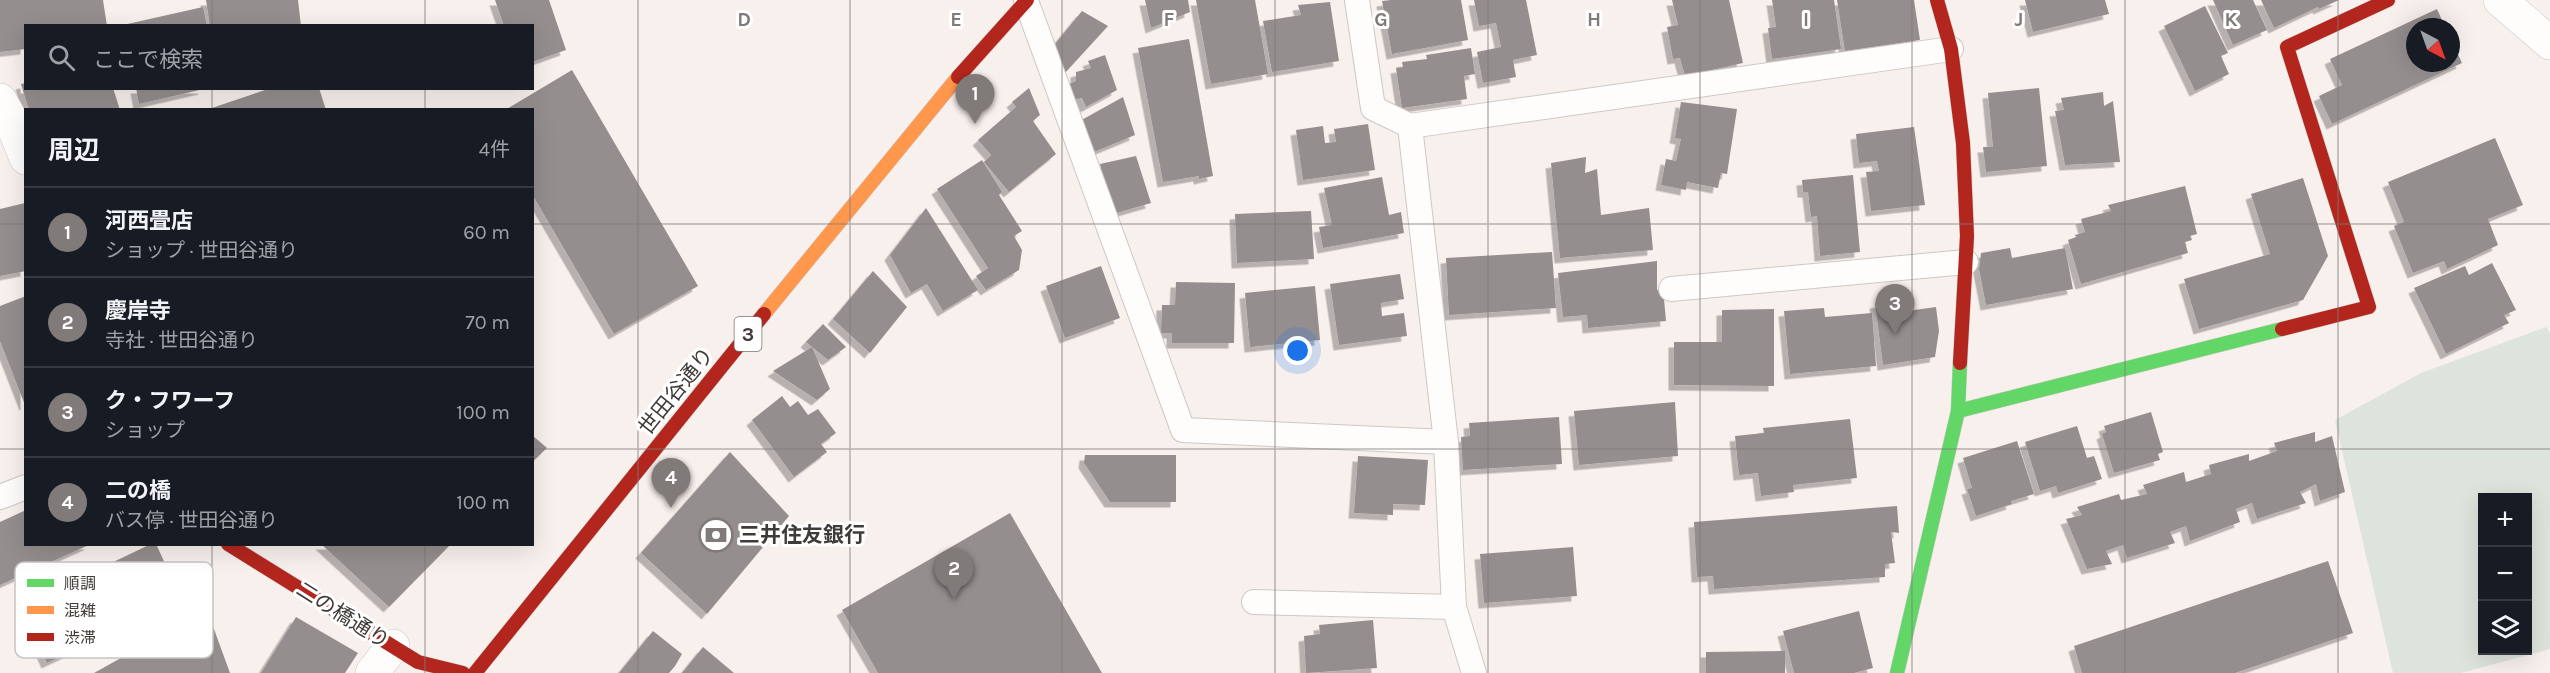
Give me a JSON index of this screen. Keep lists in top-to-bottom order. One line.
{"streets":{"street":["3","世田谷通り","二の橋通り"]},"places":{"bank":["三井住友銀行"]},"legend":["順調","混雑","渋滞"],"north":"bottom right","page":{"search":"ここで検索","pins":["1","3","4","2"],"heading":["周辺","4件"],"list":[{"mark":"1","name":"河西畳店","note":"ショップ · 世田谷通り","value":"60 m"},{"mark":"2","name":"慶岸寺","note":"寺社 · 世田谷通り","value":"70 m"},{"mark":"3","name":"ク・フワーフ","note":"ショップ","value":"100 m"},{"mark":"4","name":"二の橋","note":"バス停 · 世田谷通り","value":"100 m"}],"map_buttons":["+","−"]},"grid":{"columns":["D","E","F","G","H","I","J","K"]}}
